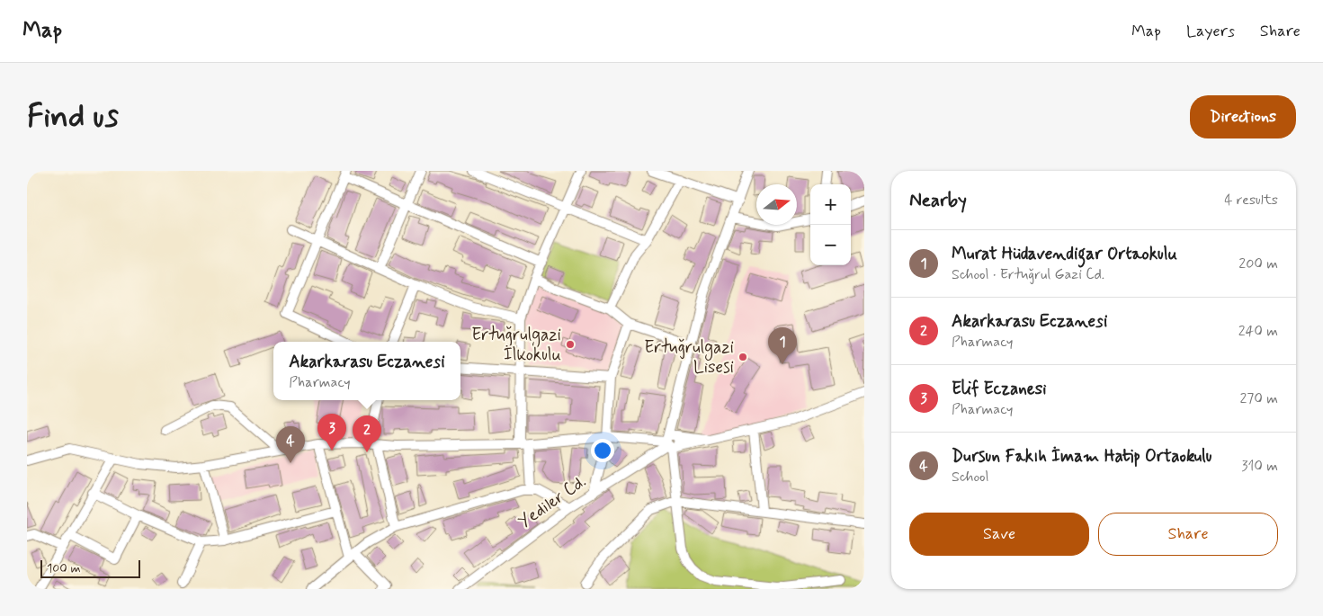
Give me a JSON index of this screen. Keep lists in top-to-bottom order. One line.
{"streets":{"street":["Yediler Cd."]},"places":["Ertuğrulgazi İlkokulu","Ertuğrulgazi Lisesi"],"scale_bar":"100 m","north":"right","page":{"header":"Map","nav":["Map","Layers","Share"],"buttons":["Directions",["Save","Share"]],"title":"Find us","heading":["Nearby","4 results"],"map_buttons":["+","−"],"list":[{"mark":"1","name":"Murat Hüdavendigar Ortaokulu","note":"School · Ertuğrul Gazi Cd.","value":"200 m"},{"mark":"2","name":"Akarkarasu Eczanesi","note":"Pharmacy","value":"240 m"},{"mark":"3","name":"Elif Eczanesi","note":"Pharmacy","value":"270 m"},{"mark":"4","name":"Dursun Fakıh İmam Hatip Ortaokulu","note":"School","value":"310 m"}],"pins":["1","3","2","4"],"popup":["Akarkarasu Eczanesi","Pharmacy"],"scale":"100 m"}}
